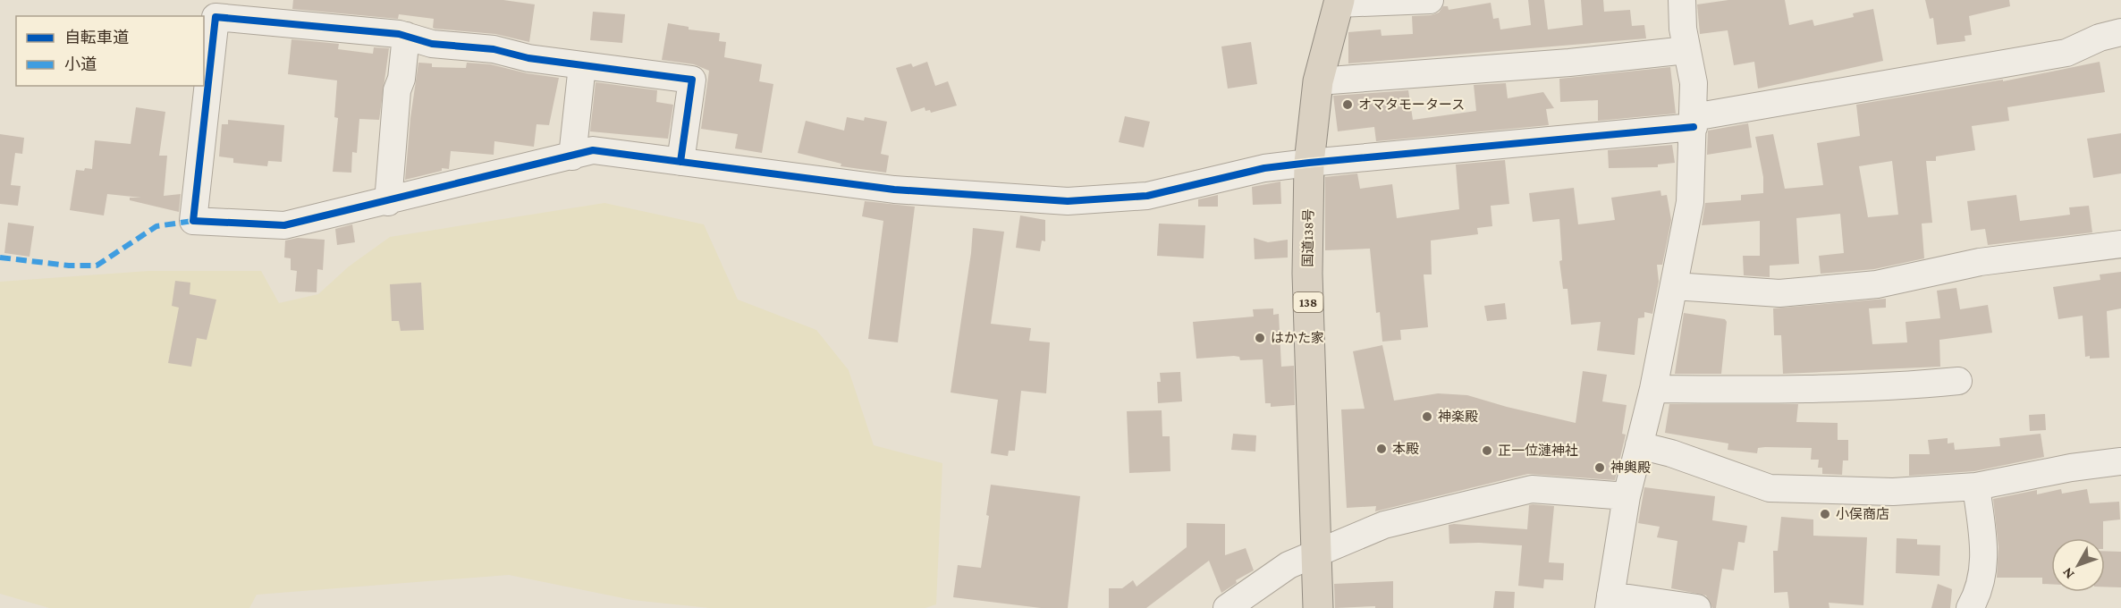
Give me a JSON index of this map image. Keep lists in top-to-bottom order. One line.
{"streets":{"highway":["国道138号","138"]},"places":["オマタモータース","はかた家","神楽殿","本殿","正一位漣神社","神輿殿","小俣商店"],"legend":["自転車道","小道"],"north":"bottom left"}
